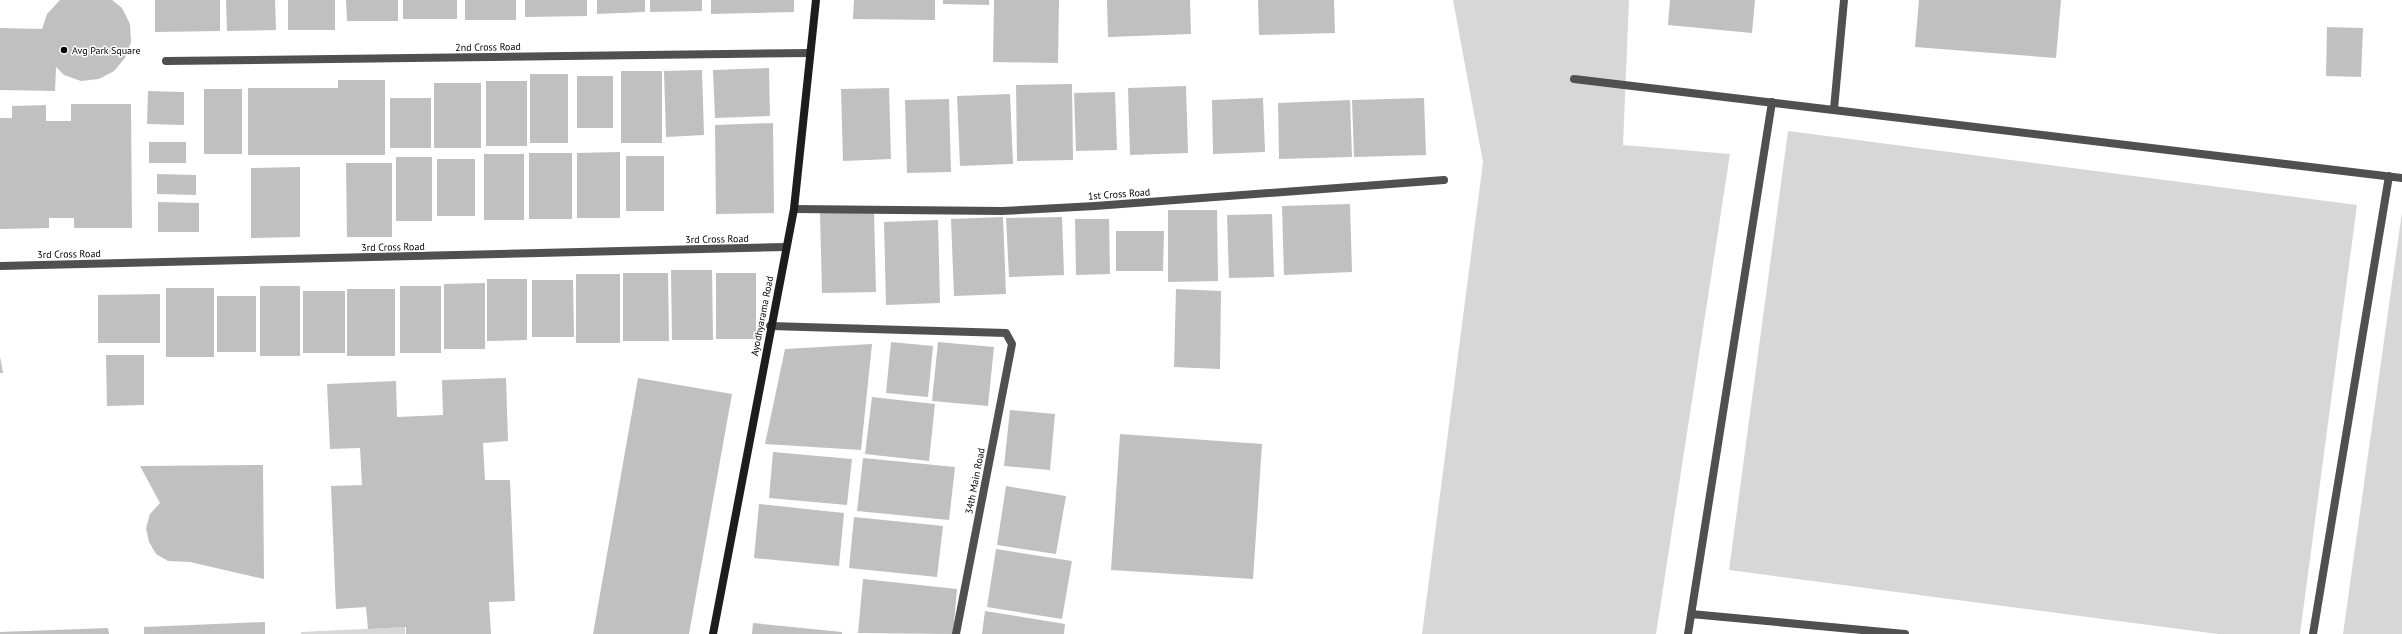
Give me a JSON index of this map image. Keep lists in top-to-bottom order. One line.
{"streets":{"street":["2nd Cross Road","1st Cross Road","3rd Cross Road","Ayodhyarama Road","34th Main Road"]},"crossings":[["2nd Cross Road","Ayodhyarama Road"],["1st Cross Road","Ayodhyarama Road"],["3rd Cross Road","Ayodhyarama Road"],["Ayodhyarama Road","34th Main Road"]],"places":["Avg Park Square"]}
